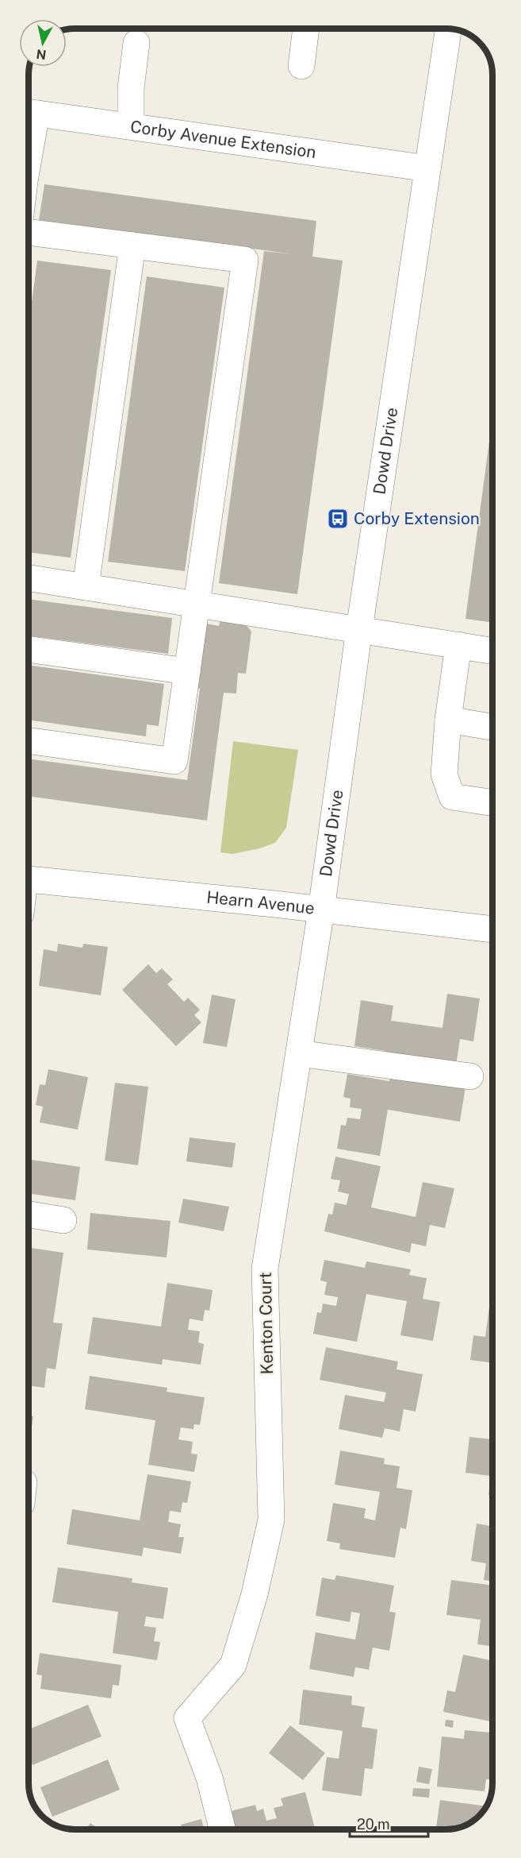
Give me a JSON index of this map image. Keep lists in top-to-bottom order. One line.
{"streets":{"street":["Corby Avenue Extension","Dowd Drive","Hearn Avenue","Kenton Court"]},"crossings":[["Corby Avenue Extension","Dowd Drive"],["Dowd Drive","Hearn Avenue"],["Dowd Drive","Kenton Court"],["Hearn Avenue","Kenton Court"]],"places":{"bus stop":["Corby Extension"]},"scale_bar":"20 m","north":"bottom"}
